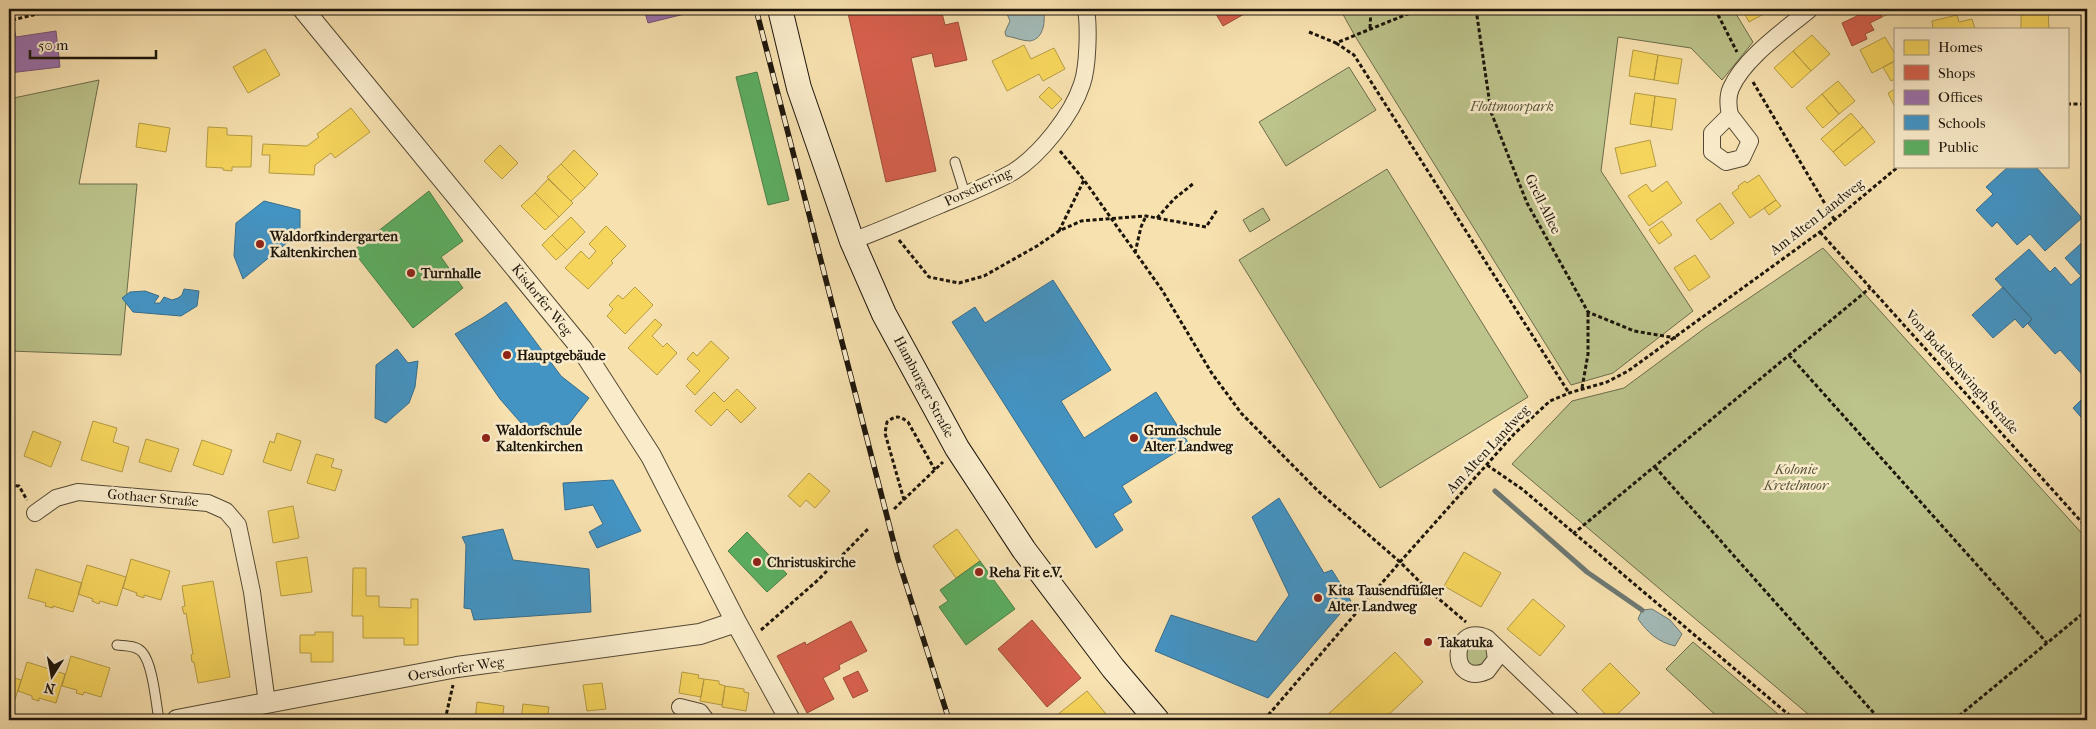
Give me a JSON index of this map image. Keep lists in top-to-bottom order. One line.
{"streets":{"main road":["Hamburger Straße"],"street":["Porschering","Kisdorfer Weg","Gothaer Straße","Oersdorfer Weg"],"path":["Grell-Allee","Am Alten Landweg","Von-Bodelschwingh-Straße"]},"crossings":[["Porschering","Hamburger Straße"],["Am Alten Landweg","Von-Bodelschwingh-Straße"],["Kisdorfer Weg","Oersdorfer Weg"],["Gothaer Straße","Oersdorfer Weg"]],"parks":["Flottmoorpark","Kolonie Kretelmoor"],"places":["Waldorfkindergarten Kaltenkirchen","Turnhalle","Hauptgebäude","Waldorfschule Kaltenkirchen","Grundschule Alter Landweg","Christuskirche","Reha Fit e.V.","Kita Tausendfüßler Alter Landweg","Takatuka"],"legend":["Homes","Shops","Offices","Schools","Public"],"scale_bar":"50 m","north":"bottom"}
